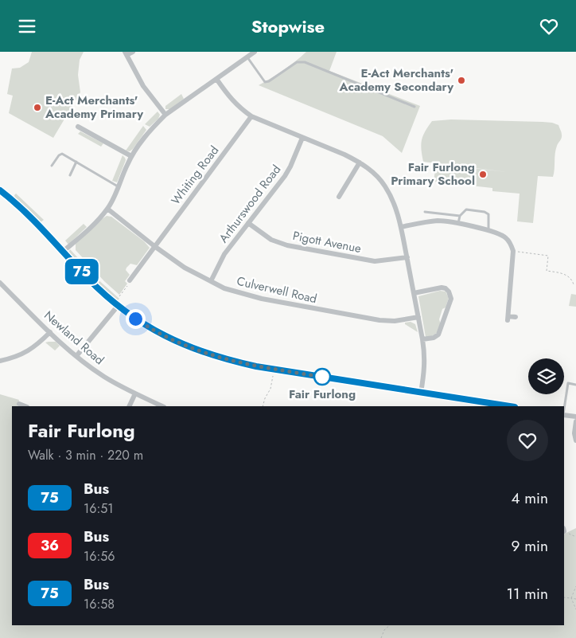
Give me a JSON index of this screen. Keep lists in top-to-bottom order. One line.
{"streets":{"street":["Whiting Road","Arthurswood Road","Pigott Avenue","Culverwell Road","Newland Road"]},"crossings":[["Whiting Road","Culverwell Road"],["Arthurswood Road","Pigott Avenue"],["Arthurswood Road","Culverwell Road"]],"places":["E-Act Merchants' Academy Secondary","E-Act Merchants' Academy Primary","Fair Furlong Primary School","Fair Furlong"],"lines":["bus line 75"],"page":{"header":"Stopwise","on_map":"75","heading":["Fair Furlong","Walk · 3 min · 220 m"],"list":[{"mark":"75","name":"Bus","note":"16:51","value":"4 min"},{"mark":"36","name":"Bus","note":"16:56","value":"9 min"},{"mark":"75","name":"Bus","note":"16:58","value":"11 min"}]}}
